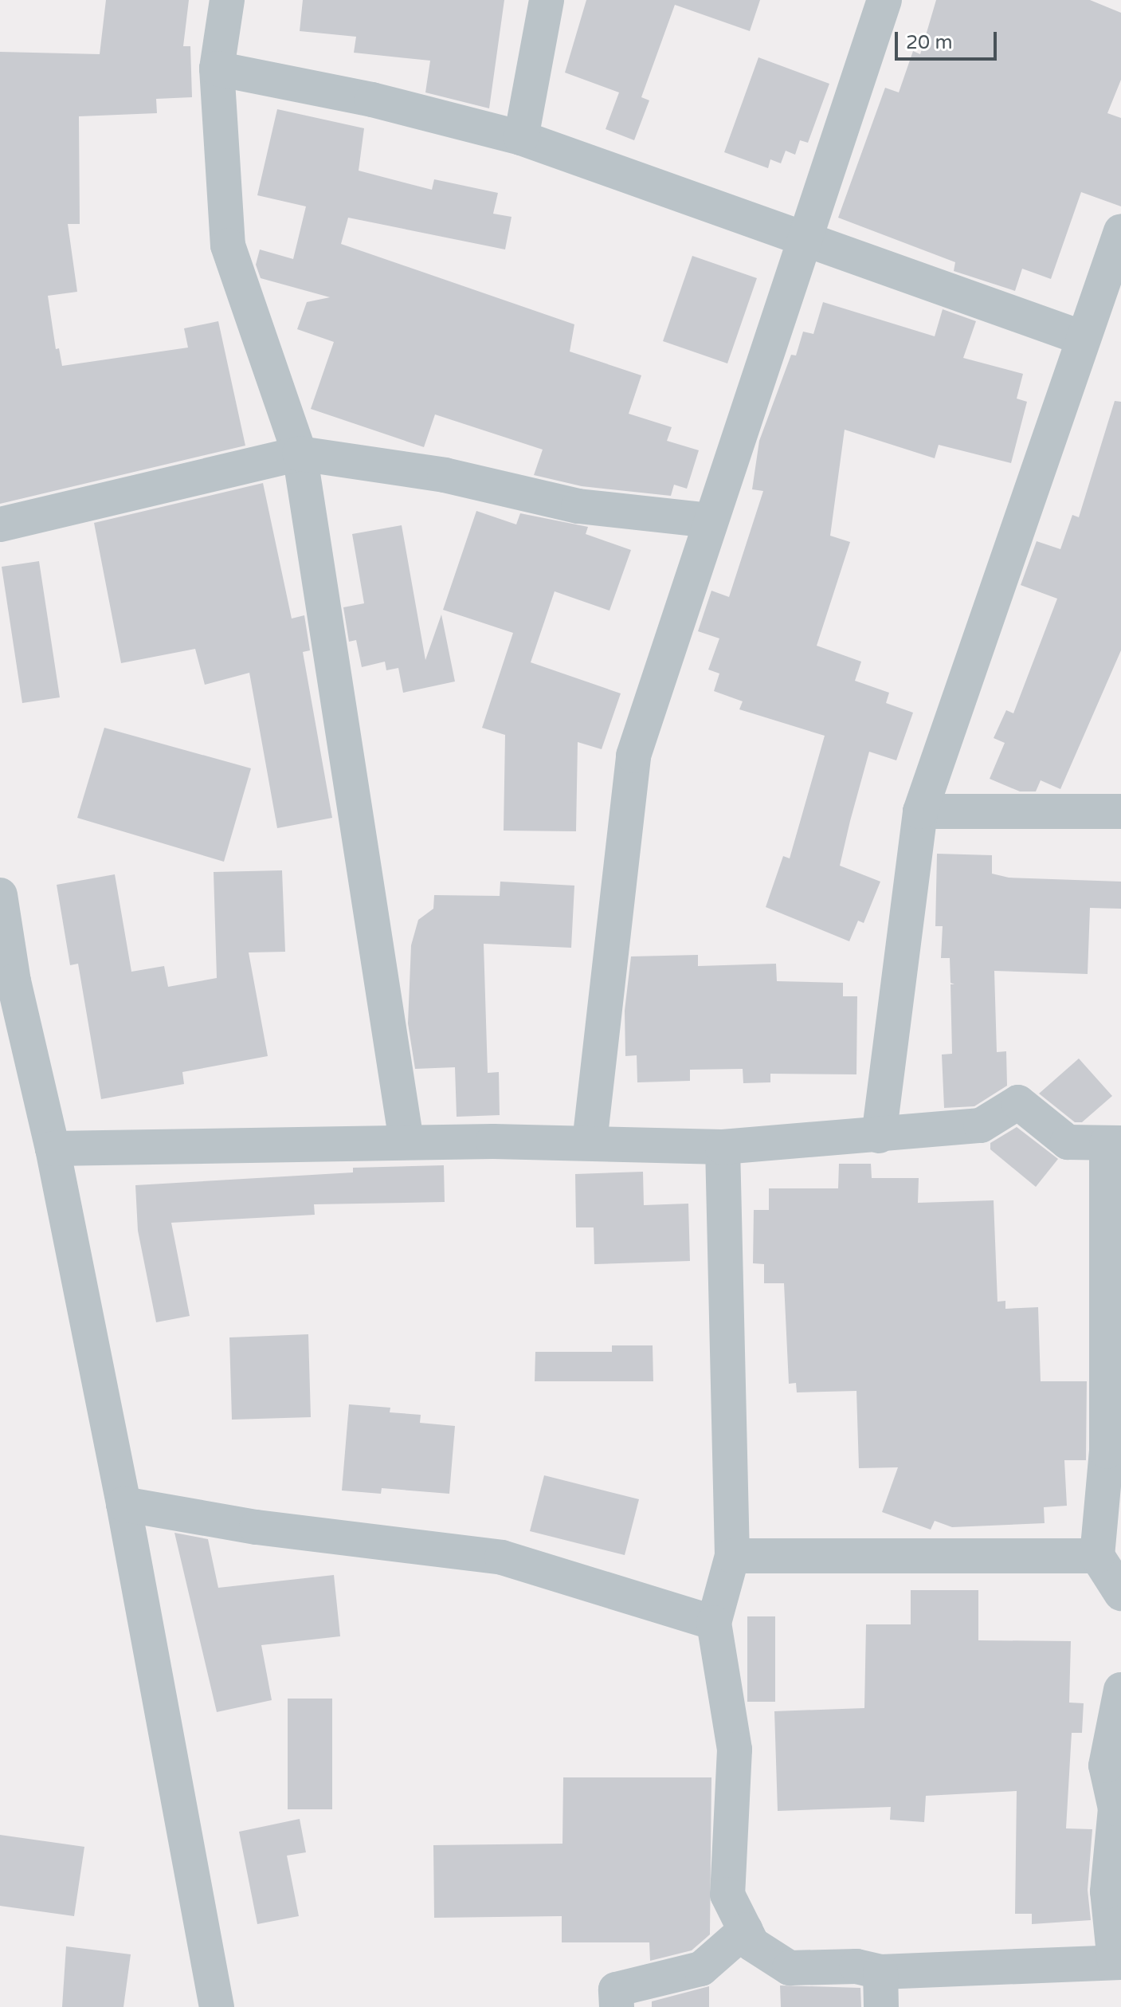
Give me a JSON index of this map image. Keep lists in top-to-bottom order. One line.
{"scale_bar":"20 m"}
